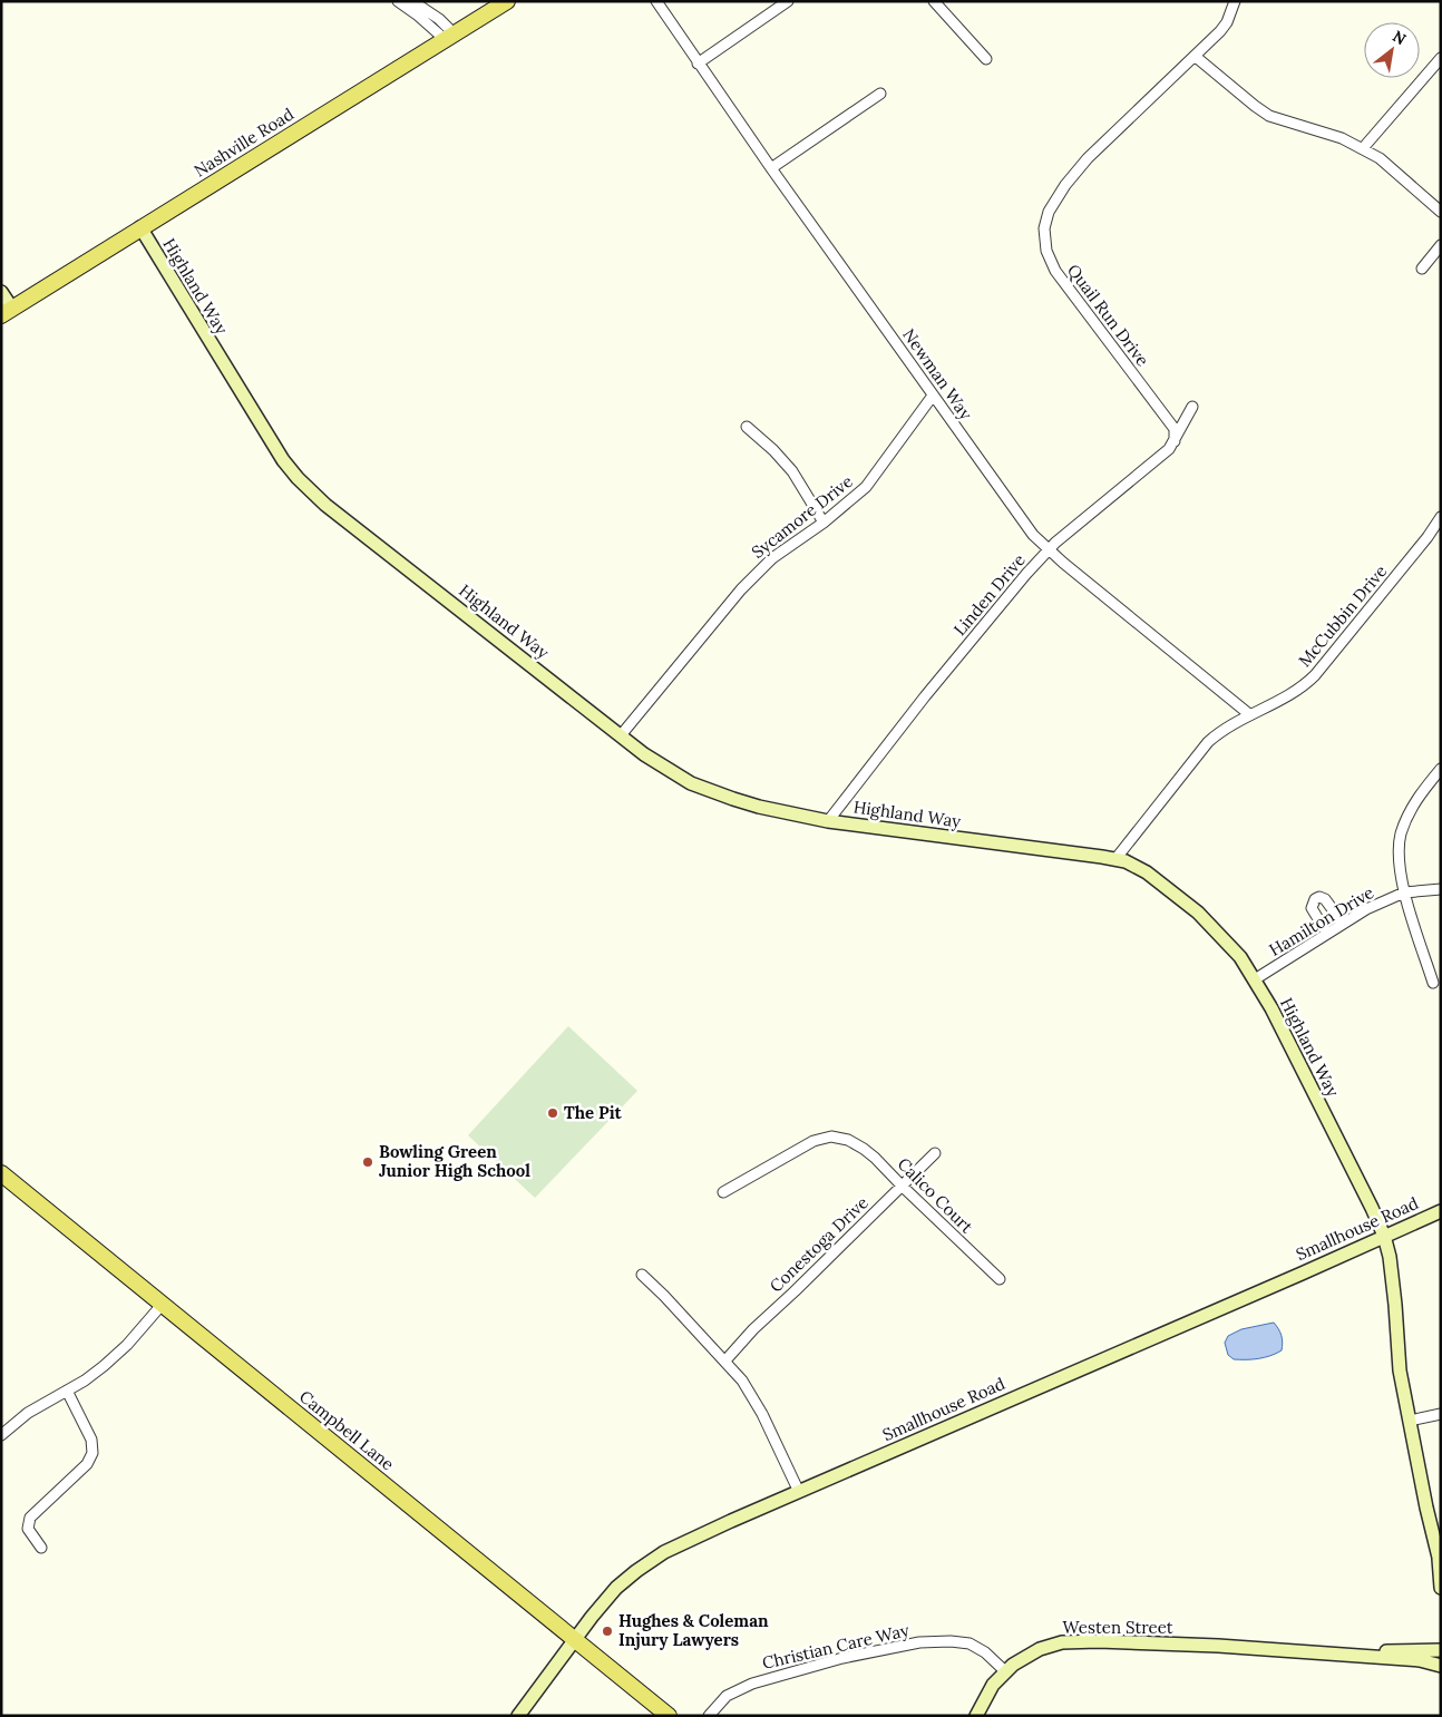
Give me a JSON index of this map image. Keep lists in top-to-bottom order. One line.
{"streets":{"main road":["Nashville Road","Campbell Lane"],"street":["Highland Way","Quail Run Drive","Newman Way","Sycamore Drive","Linden Drive","McCubbin Drive","Hamilton Drive","Calico Court","Smallhouse Road","Conestoga Drive","Westen Street","Christian Care Way"]},"crossings":[["Nashville Road","Highland Way"],["Highland Way","Sycamore Drive"],["Highland Way","Linden Drive"],["Highland Way","McCubbin Drive"],["Highland Way","Hamilton Drive"],["Highland Way","Smallhouse Road"],["Quail Run Drive","Linden Drive"],["Newman Way","Sycamore Drive"],["Newman Way","Linden Drive"],["Newman Way","McCubbin Drive"],["Calico Court","Conestoga Drive"],["Smallhouse Road","Campbell Lane"],["Westen Street","Christian Care Way"]],"places":["The Pit","Bowling Green Junior High School","Hughes & Coleman Injury Lawyers"],"north":"top right"}
